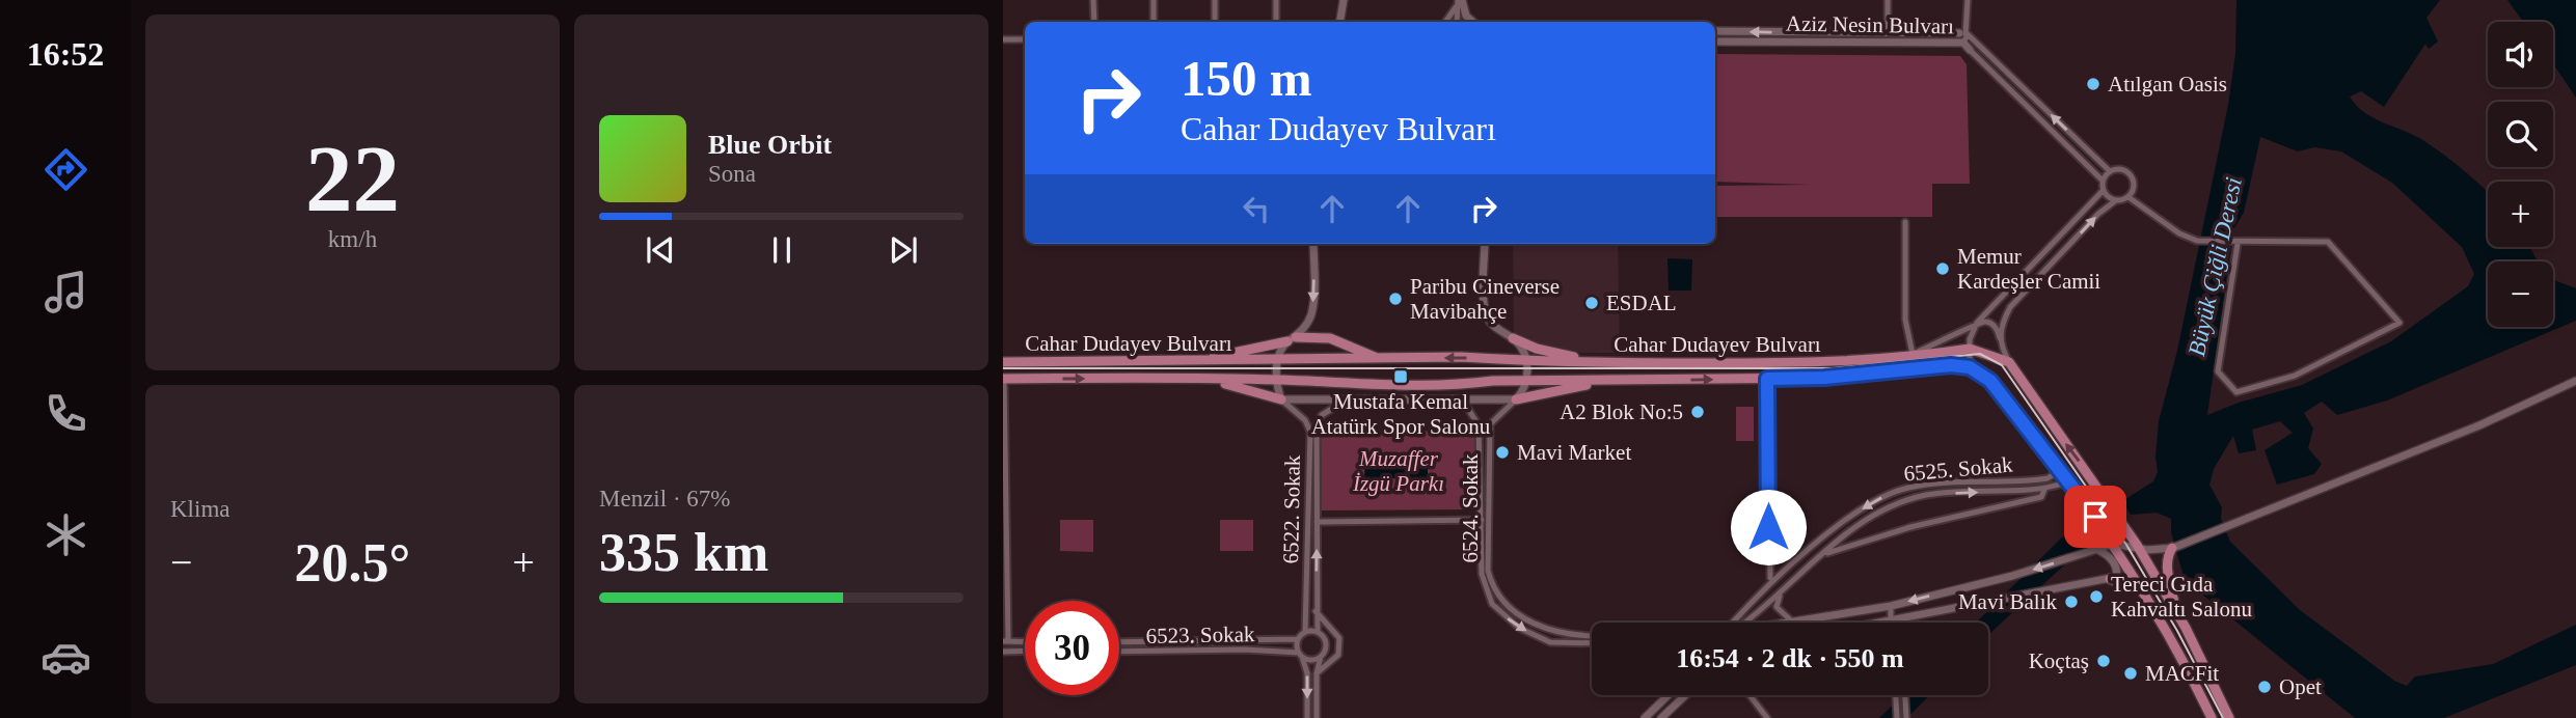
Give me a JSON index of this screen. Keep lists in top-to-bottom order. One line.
{"streets":{"main road":["Cahar Dudayev Bulvarı"],"street":["Aziz Nesin Bulvarı","6525. Sokak","6524. Sokak","6522. Sokak","6523. Sokak"]},"crossings":[["6522. Sokak","6523. Sokak"]],"water":["Büyük Çiğli Deresi"],"parks":["Muzaffer İzgü Parkı"],"places":{"other":["Atılgan Oasis","Memur Kardeşler Camii","Paribu Cineverse Mavibahçe","ESDAL","A2 Blok No:5","Mavi Market","Tereci Gıda Kahvaltı Salonu","Mavi Balık","Koçtaş","MACFit","Opet"],"transit":["Mustafa Kemal Atatürk Spor Salonu"]},"page":{"tabs":"16:52","tile":[["22","km/h"],"Klima",["Menzil · 67%","335 km"]],"map_buttons":["+","−"],"turn":["150 m","Cahar Dudayev Bulvarı"],"song":["Blue Orbit","Sona"],"heat":["−","20.5°","+"],"limit":"30","trip":"16:54 · 2 dk · 550 m"}}
